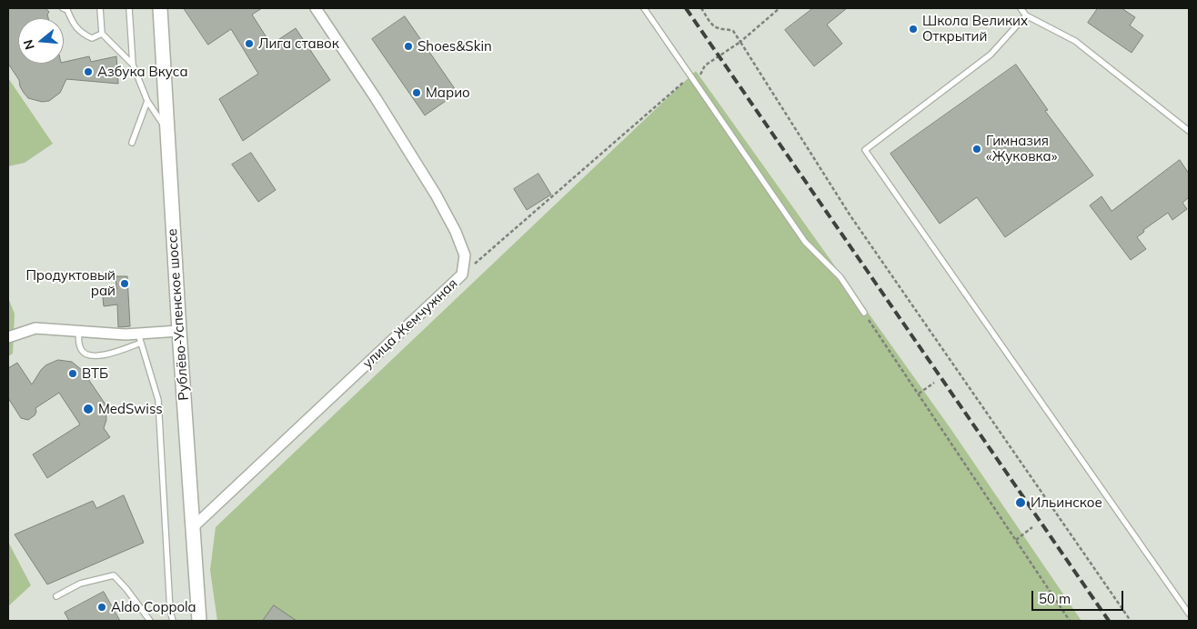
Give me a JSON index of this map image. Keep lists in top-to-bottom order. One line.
{"streets":{"main road":["Рублёво-Успенское шоссе"],"street":["улица Жемчужная"]},"crossings":[["Рублёво-Успенское шоссе","улица Жемчужная"]],"places":["Школа Великих Открытий","Лига ставок","Shoes&Skin","Азбука Вкуса","Марио","Гимназия «Жуковка»","Продуктовый рай","ВТБ","MedSwiss","Ильинское","Aldo Coppola"],"scale_bar":"50 m","north":"left"}
